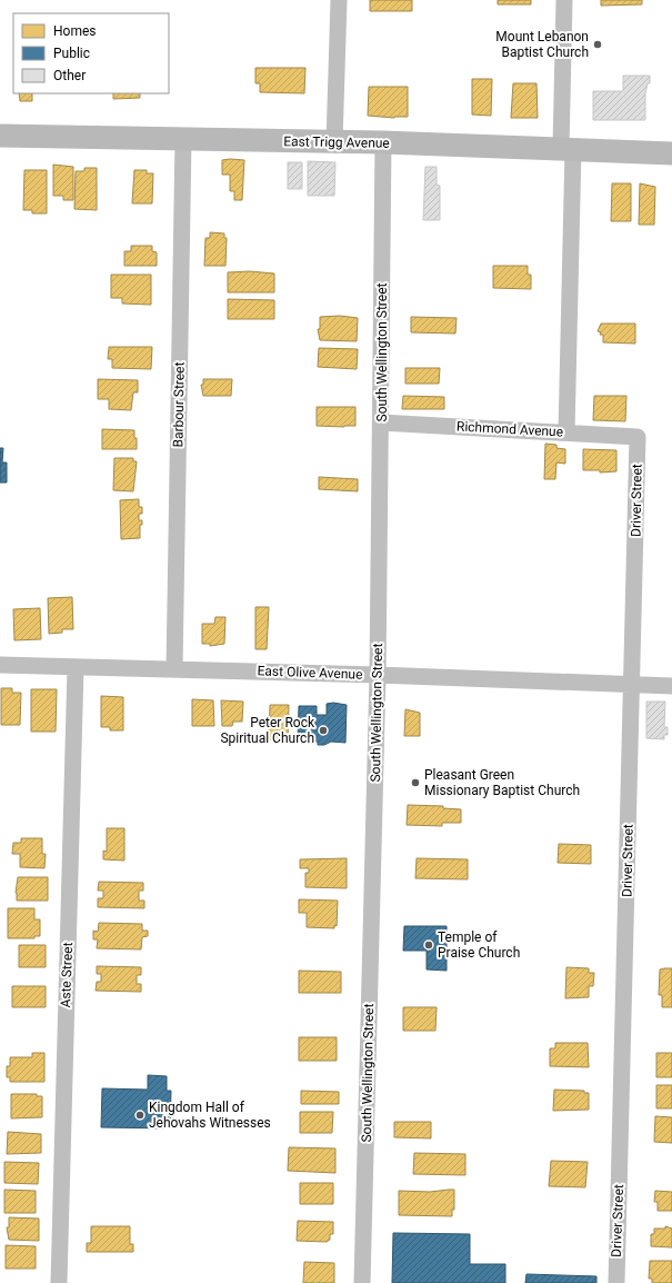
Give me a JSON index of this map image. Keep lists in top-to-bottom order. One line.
{"streets":{"street":["East Trigg Avenue","South Wellington Street","Barbour Street","Richmond Avenue","Driver Street","East Olive Avenue","Aste Street"]},"crossings":[["East Trigg Avenue","South Wellington Street"],["East Trigg Avenue","Barbour Street"],["South Wellington Street","Richmond Avenue"],["South Wellington Street","East Olive Avenue"],["Barbour Street","East Olive Avenue"],["Richmond Avenue","Driver Street"],["Driver Street","East Olive Avenue"],["East Olive Avenue","Aste Street"]],"places":["Mount Lebanon Baptist Church","Peter Rock Spiritual Church","Pleasant Green Missionary Baptist Church","Temple of Praise Church","Kingdom Hall of Jehovahs Witnesses"],"legend":["Homes","Public","Other"]}
